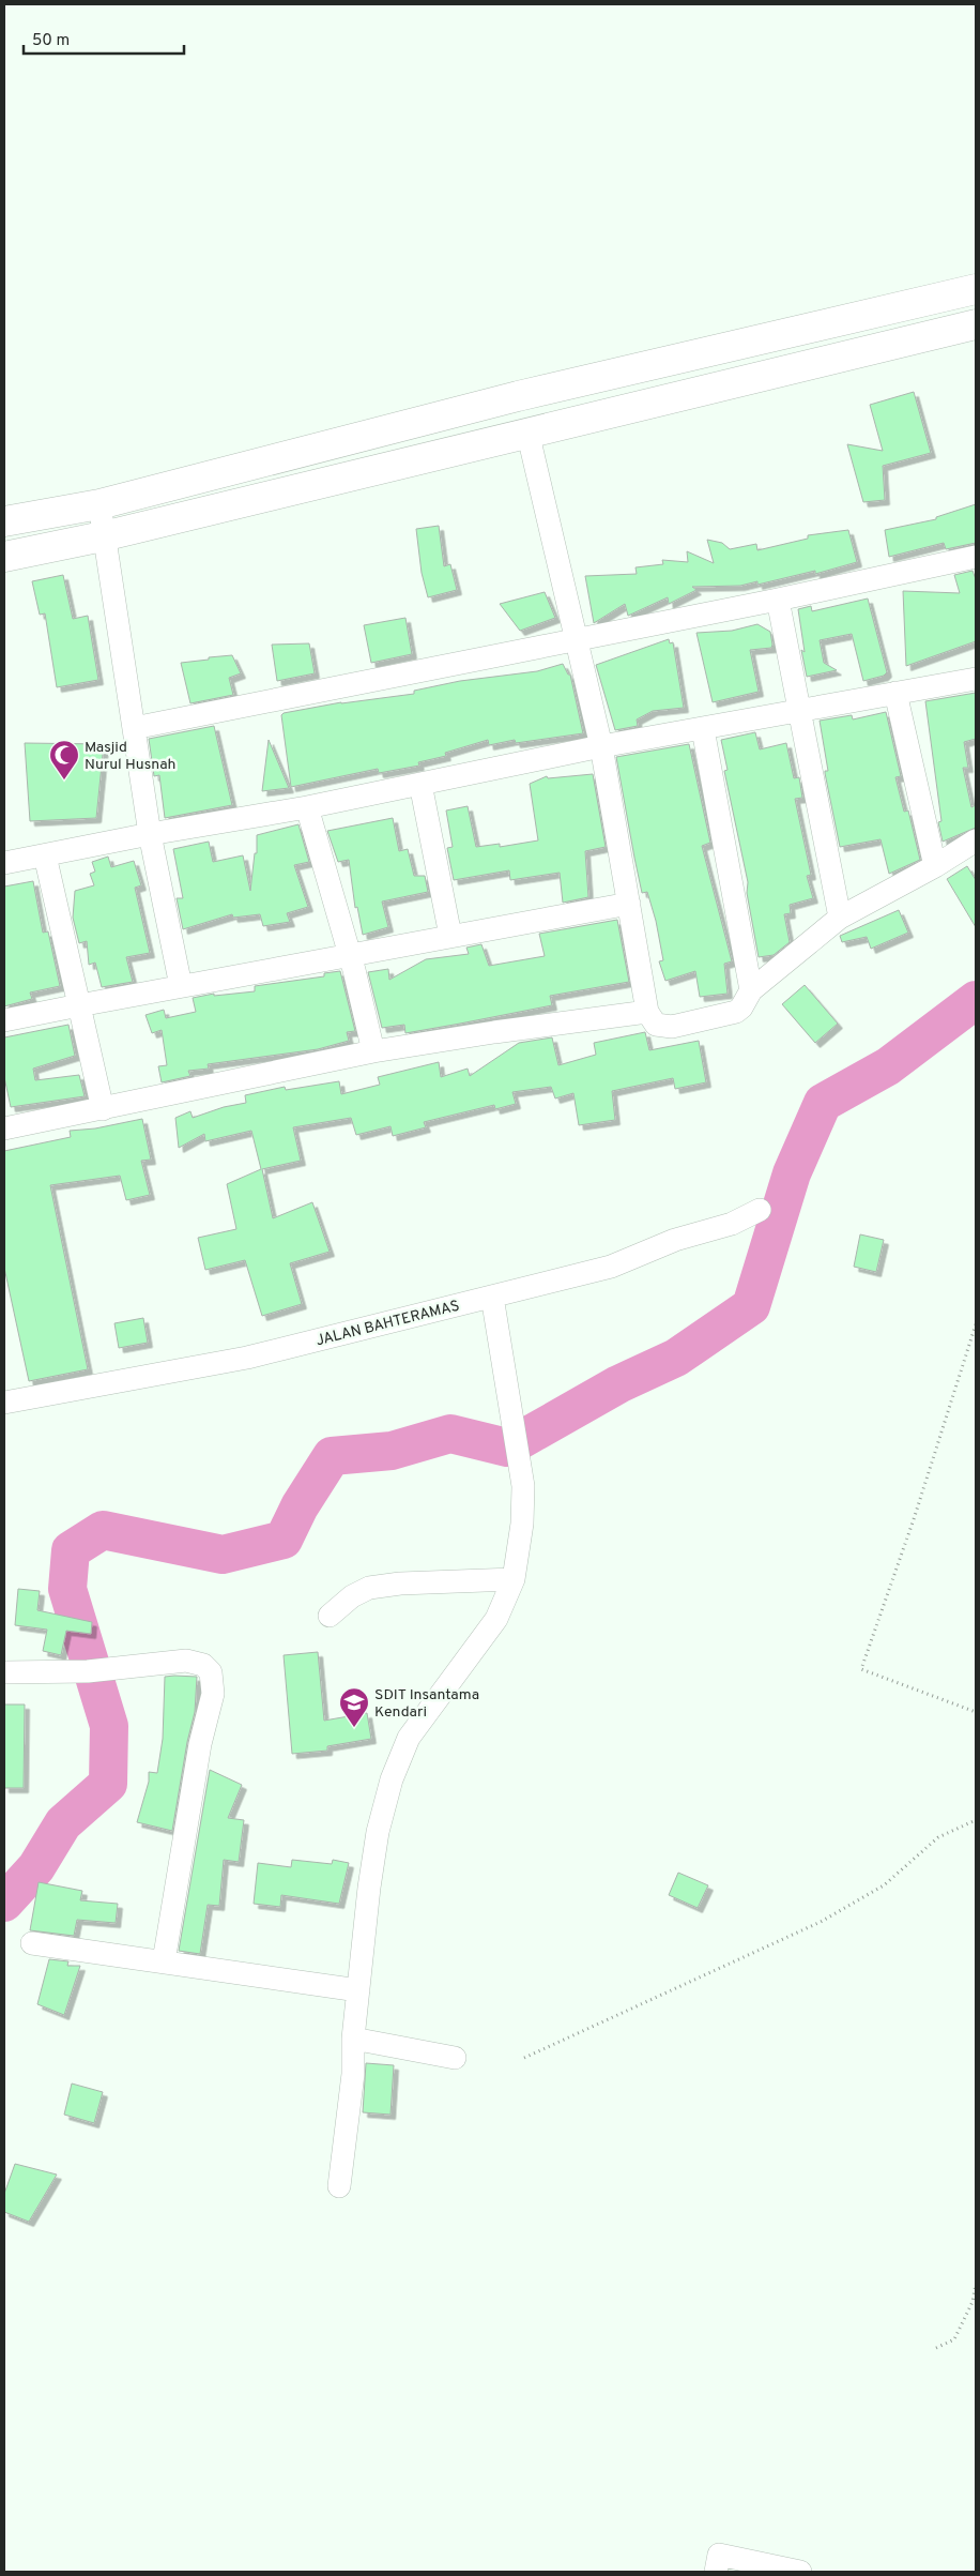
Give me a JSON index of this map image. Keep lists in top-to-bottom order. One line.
{"streets":{"street":["JALAN BAHTERAMAS"]},"places":{"mosque":["Masjid Nurul Husnah"],"school or university":["SDIT Insantama Kendari"]},"scale_bar":"50 m"}
